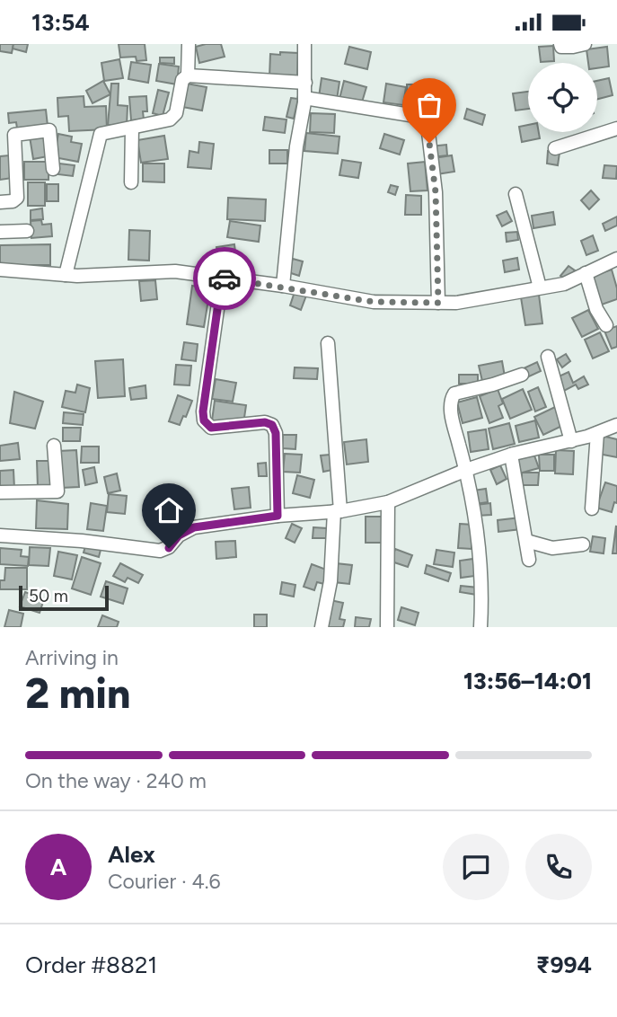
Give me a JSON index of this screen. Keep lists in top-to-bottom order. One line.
{"scale_bar":"50 m","page":{"status":"13:54","scale":"50 m","heading":["2 min","Arriving in","13:56–14:01"],"panel":["Alex","Courier · 4.6","Order #8821","₹994"],"bar":"On the way · 240 m","round":"A"}}
